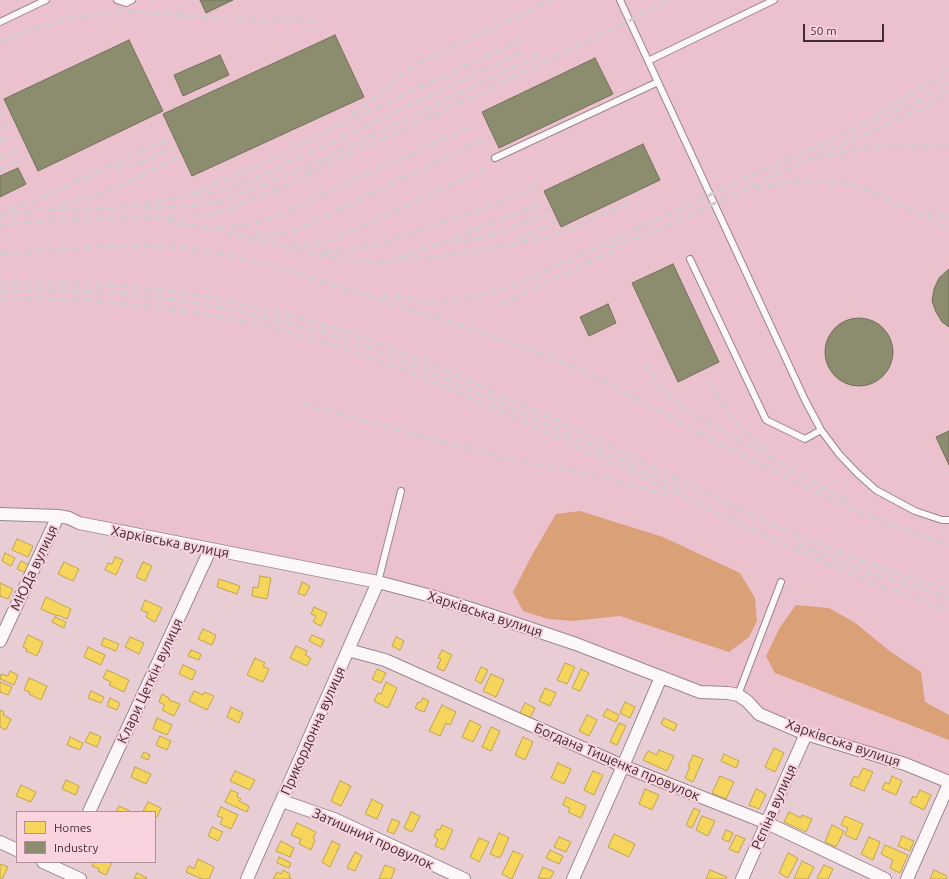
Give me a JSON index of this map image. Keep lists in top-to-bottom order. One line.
{"streets":{"street":["Харківська вулиця","МЮДа вулиця","Клари Цеткін вулиця","Прикордонна вулиця","Богдана Тищенка провулок","Рєпіна вулиця","Затишний провулок"]},"crossings":[["Харківська вулиця","МЮДа вулиця"],["Харківська вулиця","Клари Цеткін вулиця"],["Харківська вулиця","Прикордонна вулиця"],["Харківська вулиця","Рєпіна вулиця"],["Прикордонна вулиця","Богдана Тищенка провулок"],["Прикордонна вулиця","Затишний провулок"],["Богдана Тищенка провулок","Рєпіна вулиця"]],"legend":["Homes","Industry"],"scale_bar":"50 m"}
